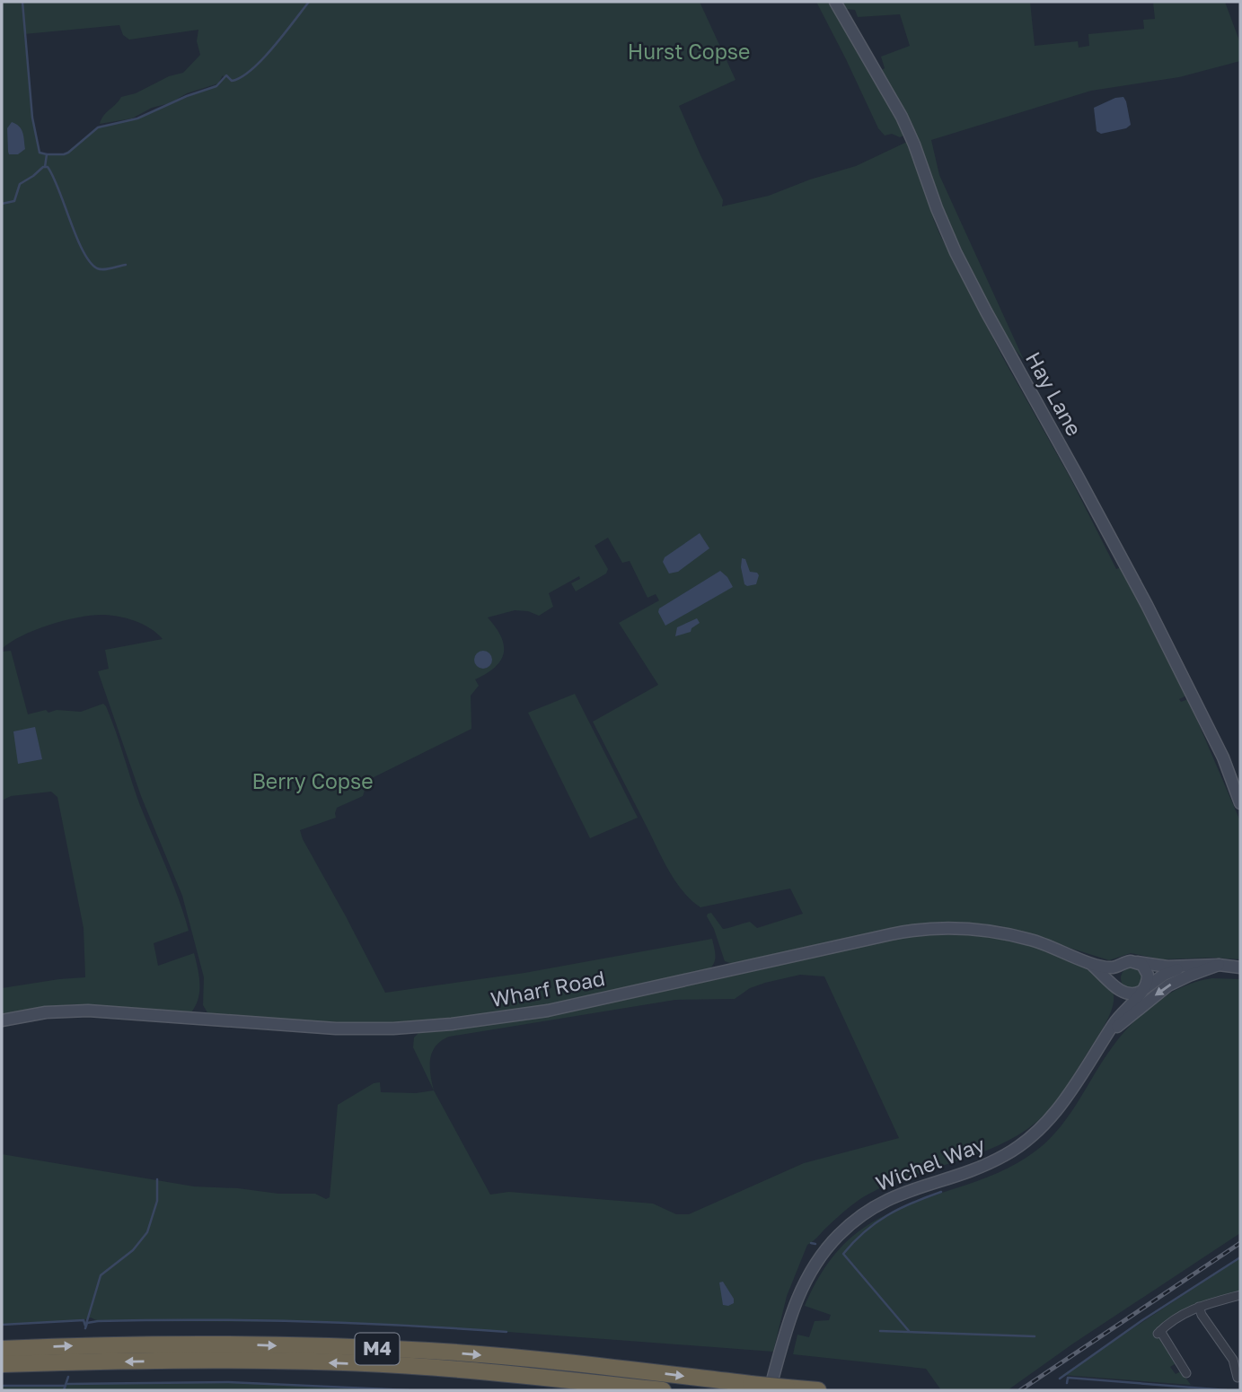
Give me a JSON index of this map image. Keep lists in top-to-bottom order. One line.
{"streets":{"highway":["M4"],"main road":["Hay Lane","Wharf Road","Wichel Way"]},"crossings":[["Wharf Road","Wichel Way"]],"parks":["Hurst Copse","Berry Copse"]}
